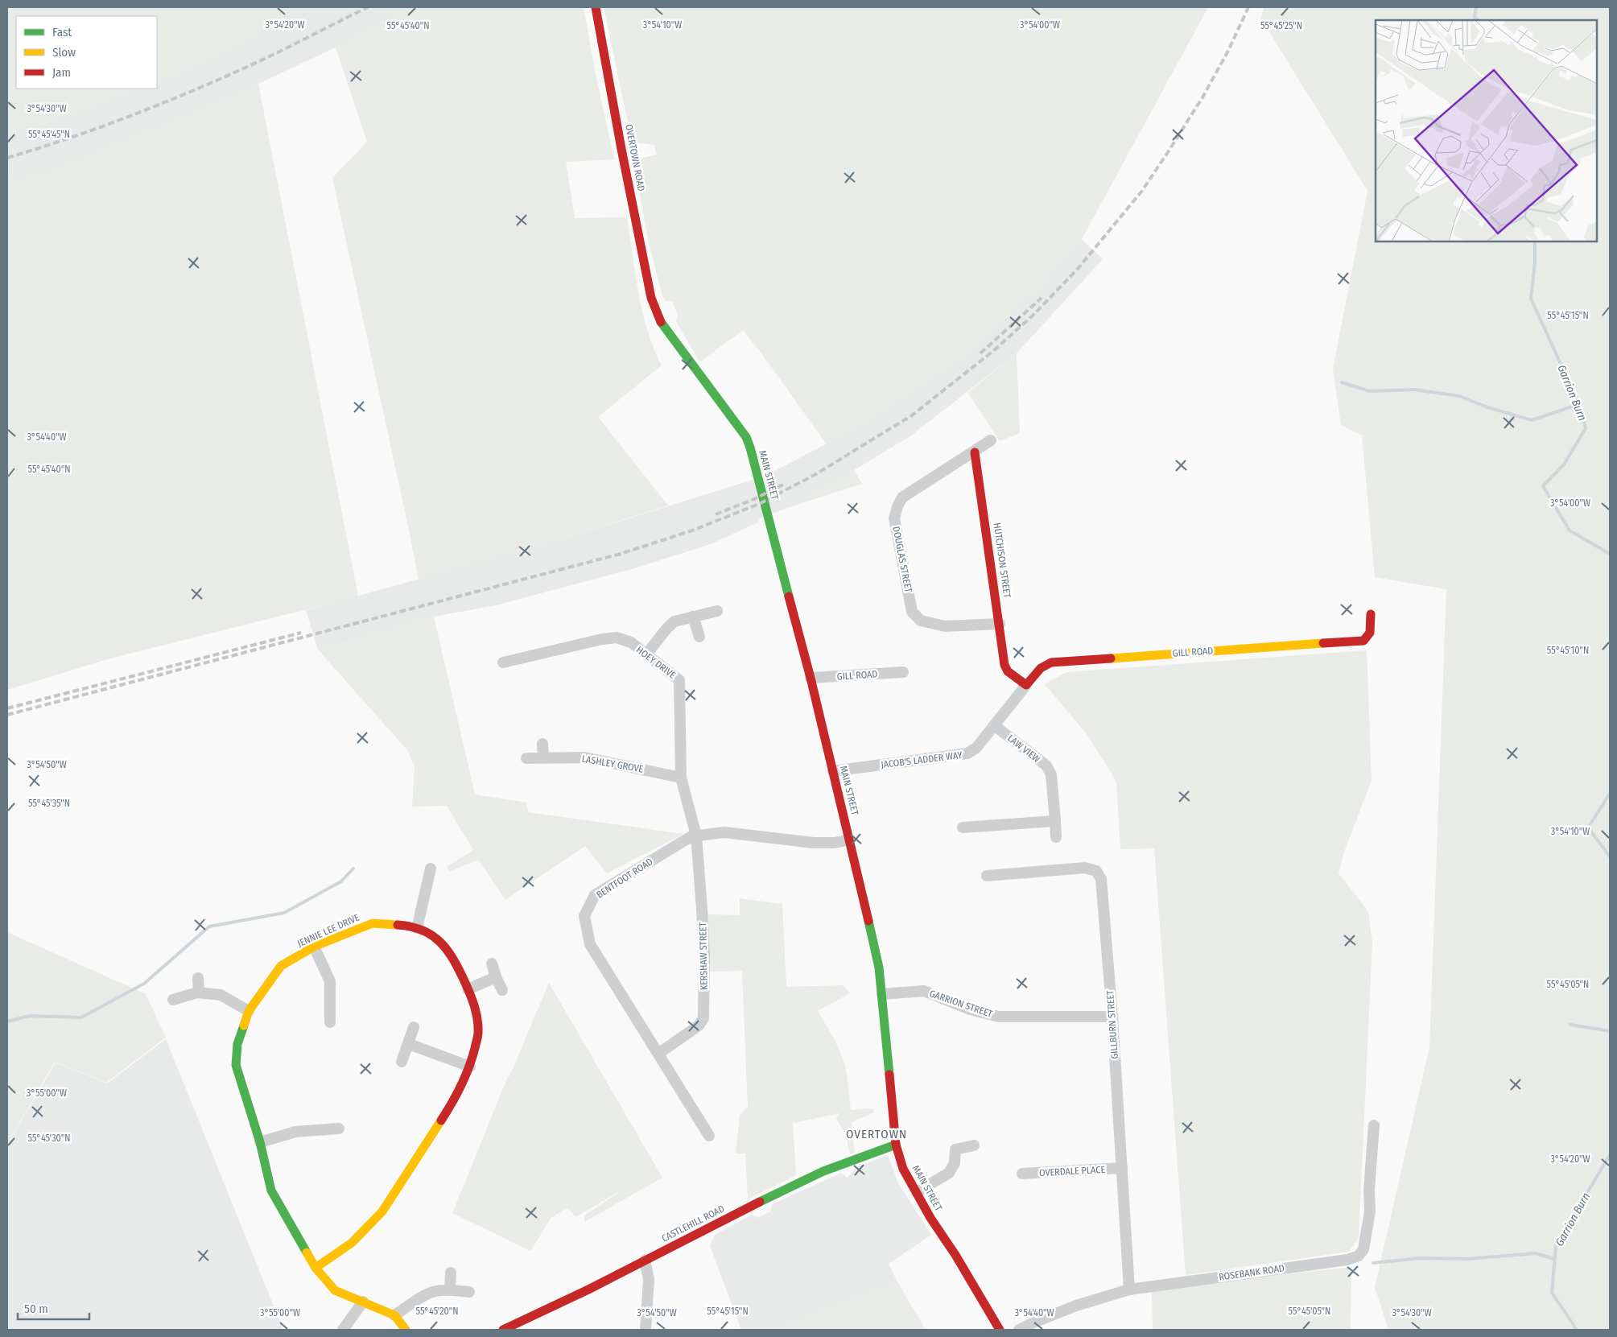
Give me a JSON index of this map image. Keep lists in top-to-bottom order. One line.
{"streets":{"main road":["OVERTOWN ROAD","MAIN STREET","HUTCHISON STREET","GILL ROAD","JENNIE LEE DRIVE","CASTLEHILL ROAD"],"street":["DOUGLAS STREET","HOEY DRIVE","LAW VIEW","JACOB'S LADDER WAY","LASHLEY GROVE","BENTFOOT ROAD","KERSHAW STREET","GARRION STREET","GILLBURN STREET","OVERDALE PLACE","ROSEBANK ROAD"]},"crossings":[["OVERTOWN ROAD","MAIN STREET"],["MAIN STREET","GILL ROAD"],["MAIN STREET","JACOB'S LADDER WAY"],["MAIN STREET","BENTFOOT ROAD"],["MAIN STREET","GARRION STREET"],["MAIN STREET","CASTLEHILL ROAD"],["DOUGLAS STREET","HUTCHISON STREET"],["HUTCHISON STREET","GILL ROAD"],["HUTCHISON STREET","JACOB'S LADDER WAY"],["GILL ROAD","JACOB'S LADDER WAY"],["HOEY DRIVE","LASHLEY GROVE"],["HOEY DRIVE","BENTFOOT ROAD"],["HOEY DRIVE","KERSHAW STREET"],["LAW VIEW","JACOB'S LADDER WAY"],["BENTFOOT ROAD","KERSHAW STREET"],["GARRION STREET","GILLBURN STREET"],["GILLBURN STREET","OVERDALE PLACE"],["GILLBURN STREET","ROSEBANK ROAD"]],"districts":["OVERTOWN"],"water":["Garrion Burn"],"legend":["Fast","Slow","Jam"],"scale_bar":"50 m","coordinates":["3°54'10\"W","3°54'20\"W","3°54'00\"W","55°45'40\"N","55°45'25\"N","3°54'30\"W","55°45'45\"N","55°45'15\"N","3°54'40\"W","55°45'10\"N","3°54'50\"W","55°45'35\"N","55°45'05\"N","3°55'00\"W","55°45'30\"N","55°45'20\"N"]}
